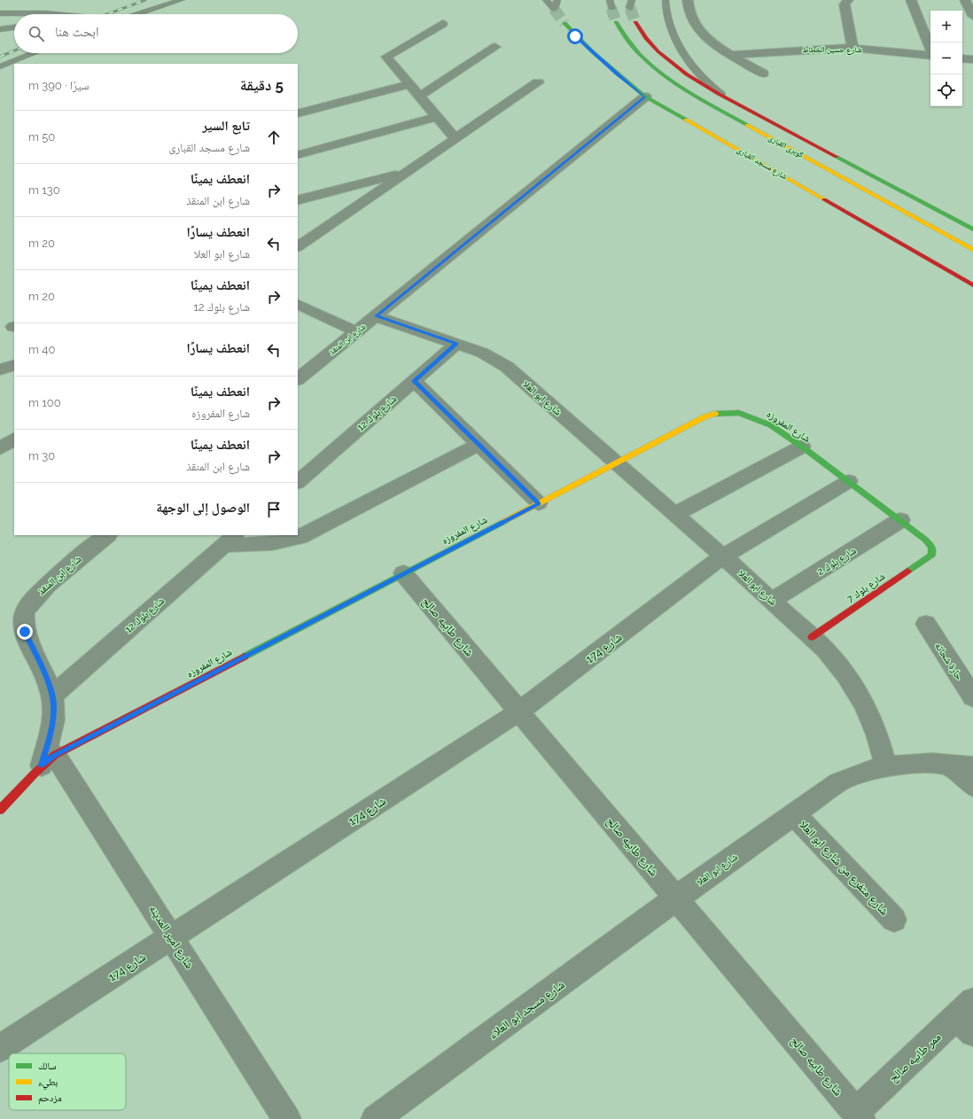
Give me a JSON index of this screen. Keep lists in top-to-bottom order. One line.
{"streets":{"street":["شارع حسين الخطاط","كوبرى القبارى","شارع مسجد القبارى","شارع ابن المنقذ","شارع ابو العلا","شارع بلوك 12","شارع المفروزه","شارع بلوك 2","شارع بلوك 7","شارع طابيه صالح","شارع 174","حارة شحاته","شارع متفرع من شارع ابو العلا","شارع امير المدينه","شارع مسجد ابو العلاء","ممر طابيه صالح"]},"crossings":[["شارع مسجد القبارى","شارع ابن المنقذ"],["شارع ابن المنقذ","شارع ابو العلا"],["شارع ابن المنقذ","شارع بلوك 12"],["شارع ابن المنقذ","شارع المفروزه"],["شارع ابن المنقذ","شارع امير المدينه"],["شارع ابو العلا","شارع بلوك 12"],["شارع ابو العلا","شارع المفروزه"],["شارع ابو العلا","شارع بلوك 2"],["شارع ابو العلا","شارع بلوك 7"],["شارع ابو العلا","شارع طابيه صالح"],["شارع ابو العلا","شارع 174"],["شارع ابو العلا","شارع متفرع من شارع ابو العلا"],["شارع ابو العلا","شارع مسجد ابو العلاء"],["شارع المفروزه","شارع بلوك 2"],["شارع المفروزه","شارع بلوك 7"],["شارع المفروزه","شارع طابيه صالح"],["شارع المفروزه","شارع 174"],["شارع المفروزه","شارع امير المدينه"],["شارع طابيه صالح","شارع 174"],["شارع طابيه صالح","شارع مسجد ابو العلاء"],["شارع طابيه صالح","ممر طابيه صالح"],["شارع 174","شارع امير المدينه"]],"legend":["سالك","بطيء","مزدحم"],"page":{"map_buttons":["+","−"],"search":"ابحث هنا","heading":["5 دقيقة","سيرًا · 390 m"],"list":[["تابع السير","شارع مسجد القبارى","50 m"],["انعطف يمينًا","شارع ابن المنقذ","130 m"],["انعطف يسارًا","شارع ابو العلا","20 m"],["انعطف يمينًا","شارع بلوك 12","20 m"],["انعطف يسارًا","40 m"],["انعطف يمينًا","شارع المفروزه","100 m"],["انعطف يمينًا","شارع ابن المنقذ","30 m"],"الوصول إلى الوجهة"]}}
